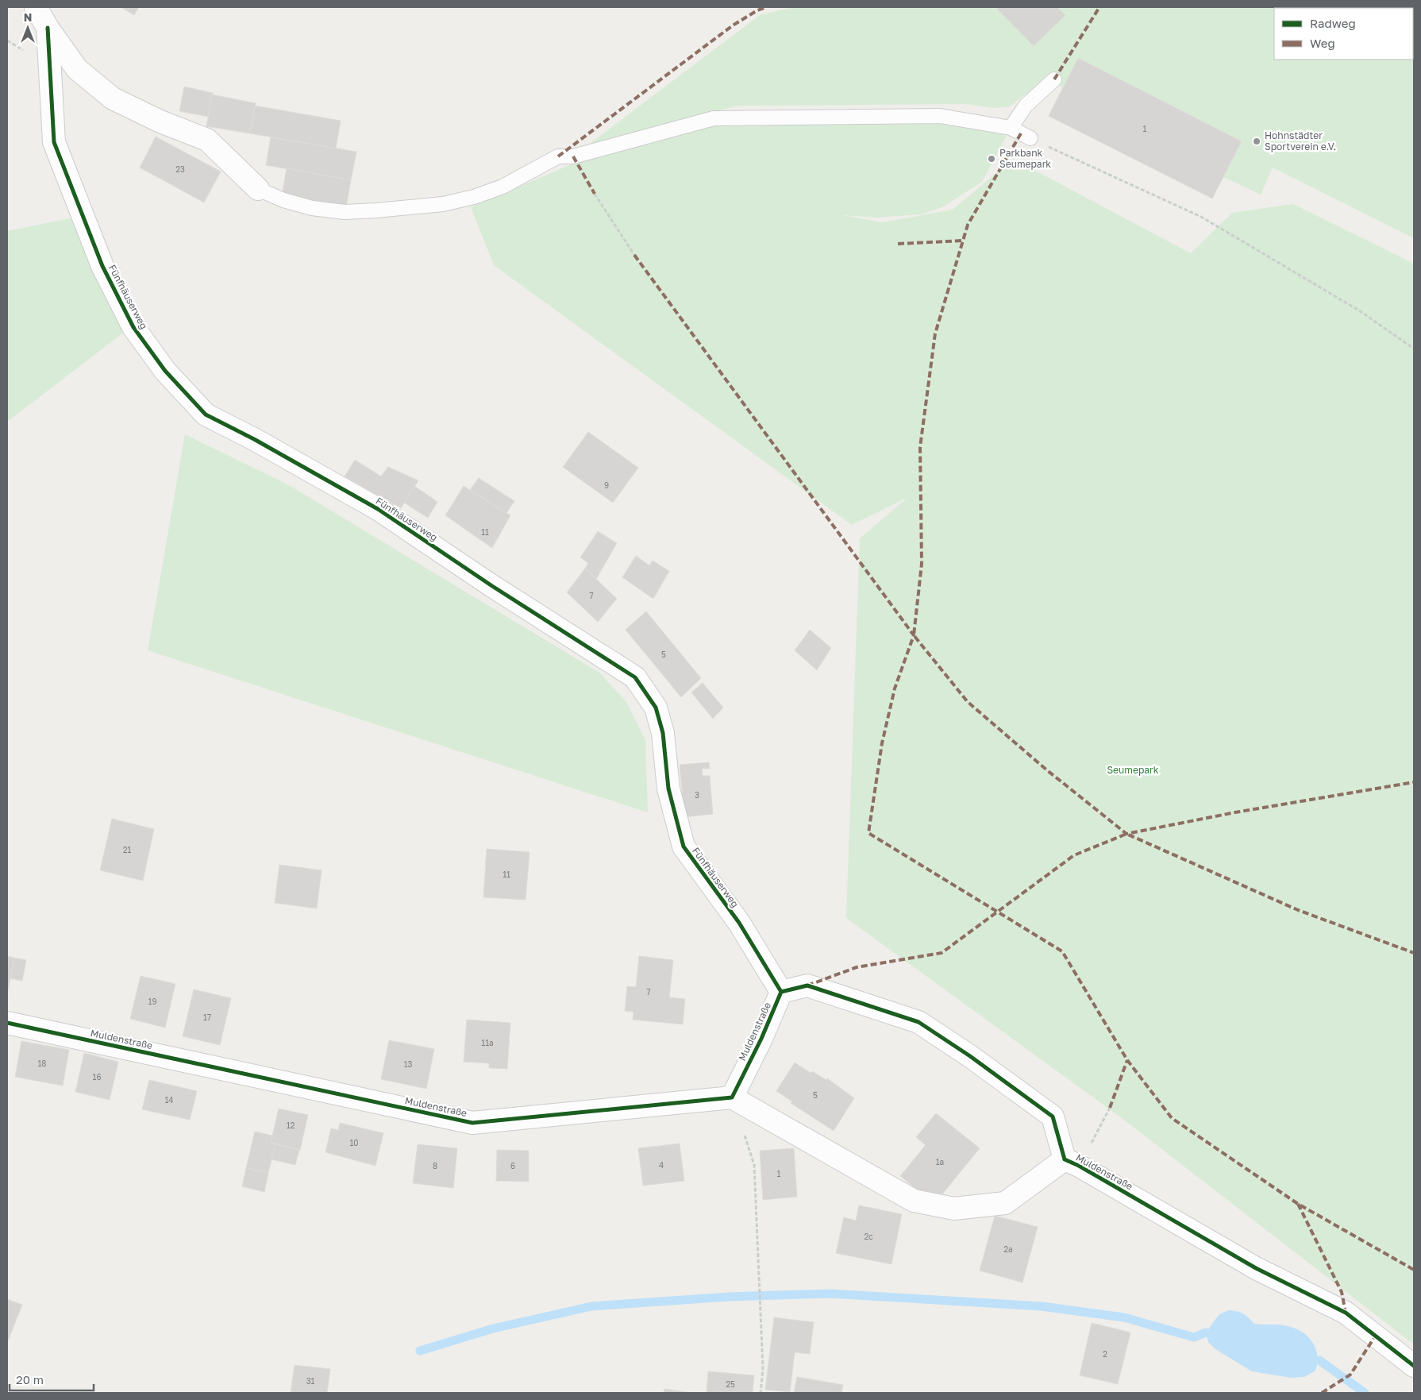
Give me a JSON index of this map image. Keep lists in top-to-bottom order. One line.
{"streets":{"street":["Fünfhäuserweg","Muldenstraße"]},"crossings":[["Fünfhäuserweg","Muldenstraße"]],"parks":["Seumepark"],"places":["Hohnstädter Sportverein e.V.","Parkbank Seumepark"],"house_numbers":["1","23","9","11","7","5","3","21","11","7","19","17","11a","18","13","16","5","14","12","10","1a","4","8","6","1","2c","2a","2","31","25"],"legend":["Radweg","Weg"],"scale_bar":"20 m","north":"top"}
